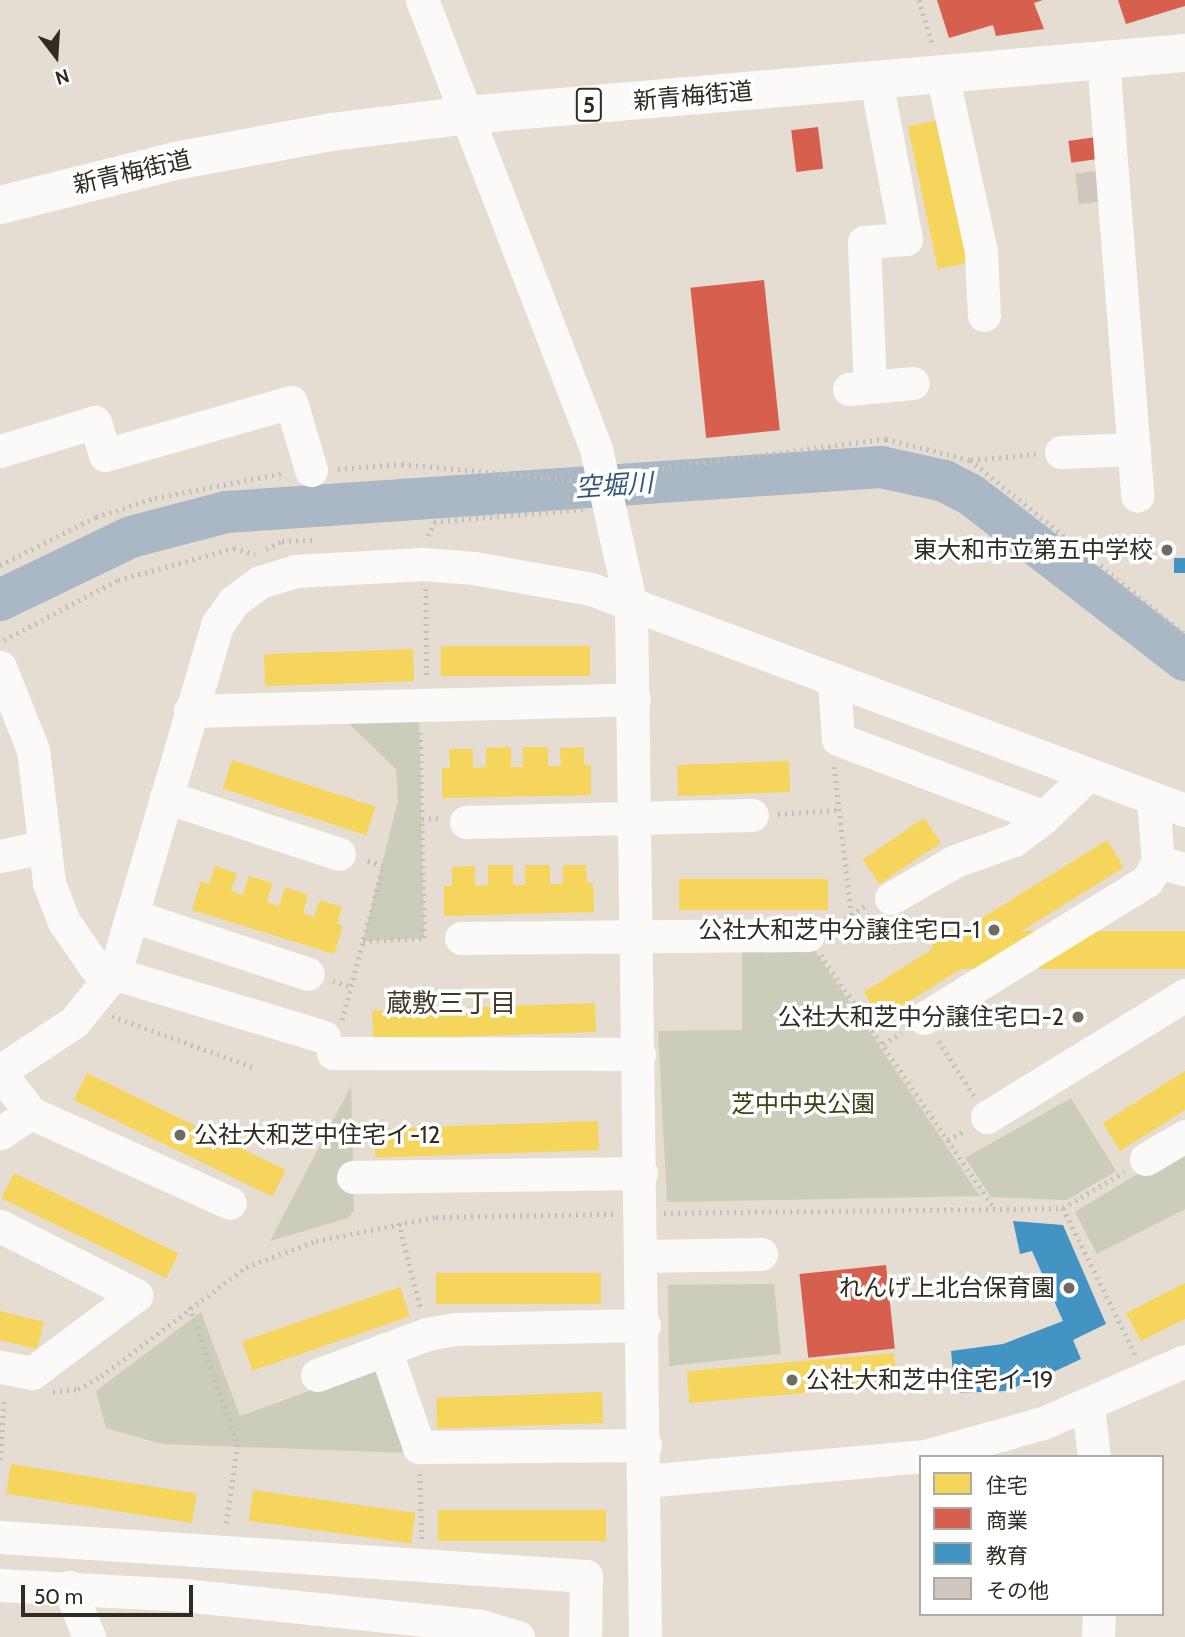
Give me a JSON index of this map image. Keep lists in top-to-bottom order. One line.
{"streets":{"main road":["新青梅街道","5"]},"districts":["蔵敷三丁目"],"water":["空堀川"],"parks":["芝中中央公園"],"places":["東大和市立第五中学校","公社大和芝中分譲住宅ロ-1","公社大和芝中分譲住宅ロ-2","公社大和芝中住宅イ-12","れんげ上北台保育園","公社大和芝中住宅イ-19"],"legend":["住宅","商業","教育","その他"],"scale_bar":"50 m","north":"bottom"}
